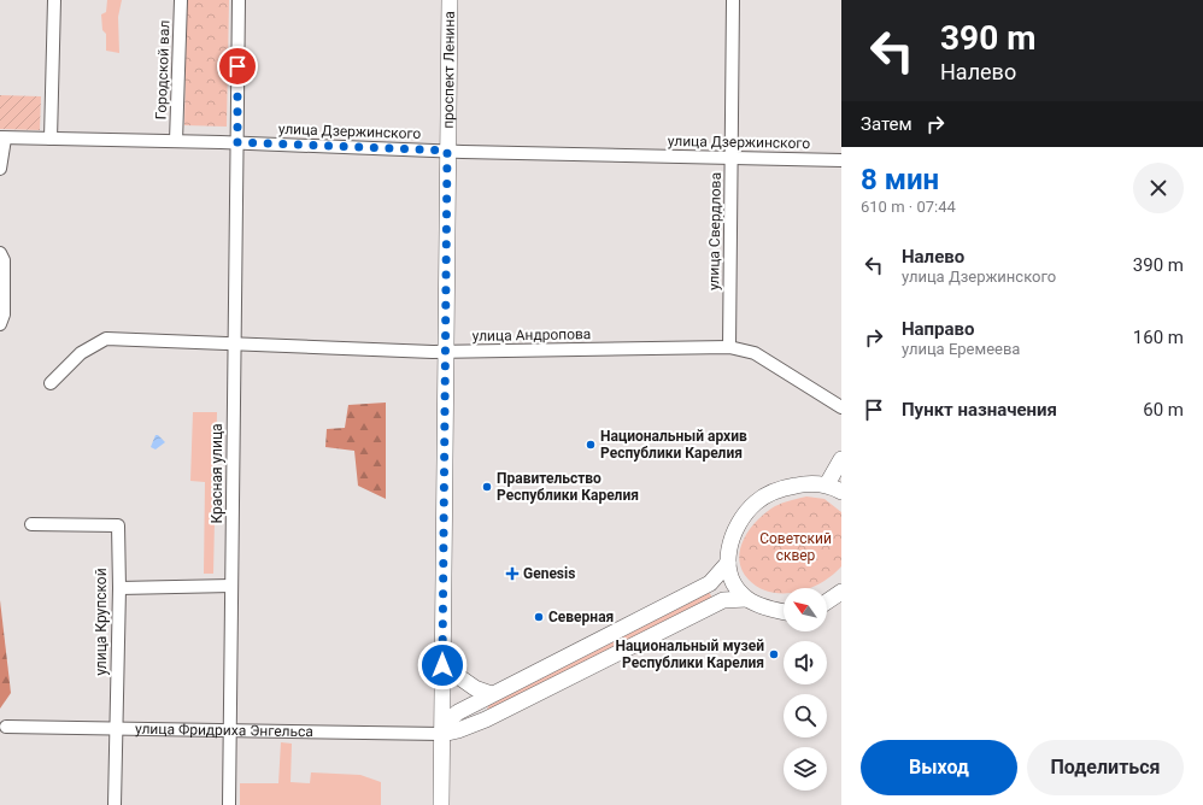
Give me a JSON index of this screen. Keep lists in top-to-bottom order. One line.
{"streets":{"main road":["проспект Ленина","улица Фридриха Энгельса"],"street":["Городской вал","улица Дзержинского","улица Свердлова","улица Андропова","Красная улица","улица Крупской"]},"crossings":[["Городской вал","улица Дзержинского"],["проспект Ленина","улица Дзержинского"],["проспект Ленина","улица Андропова"],["проспект Ленина","улица Фридриха Энгельса"],["улица Дзержинского","улица Свердлова"],["улица Дзержинского","Красная улица"],["улица Свердлова","улица Андропова"],["улица Андропова","Красная улица"],["Красная улица","улица Фридриха Энгельса"],["улица Крупской","улица Фридриха Энгельса"]],"parks":["Советский сквер"],"places":{"other":["Национальный архив Республики Карелия","Правительство Республики Карелия","Северная","Национальный музей Республики Карелия"],"health":["Genesis"]},"north":"top left","page":{"turn":["390 m","Налево"],"then":"Затем","heading":["8 мин","610 m · 07:44"],"list":[{"name":"Налево","note":"улица Дзержинского","value":"390 m"},{"name":"Направо","note":"улица Еремеева","value":"160 m"},{"name":"Пункт назначения","value":"60 m"}],"buttons":["Выход","Поделиться"]}}
